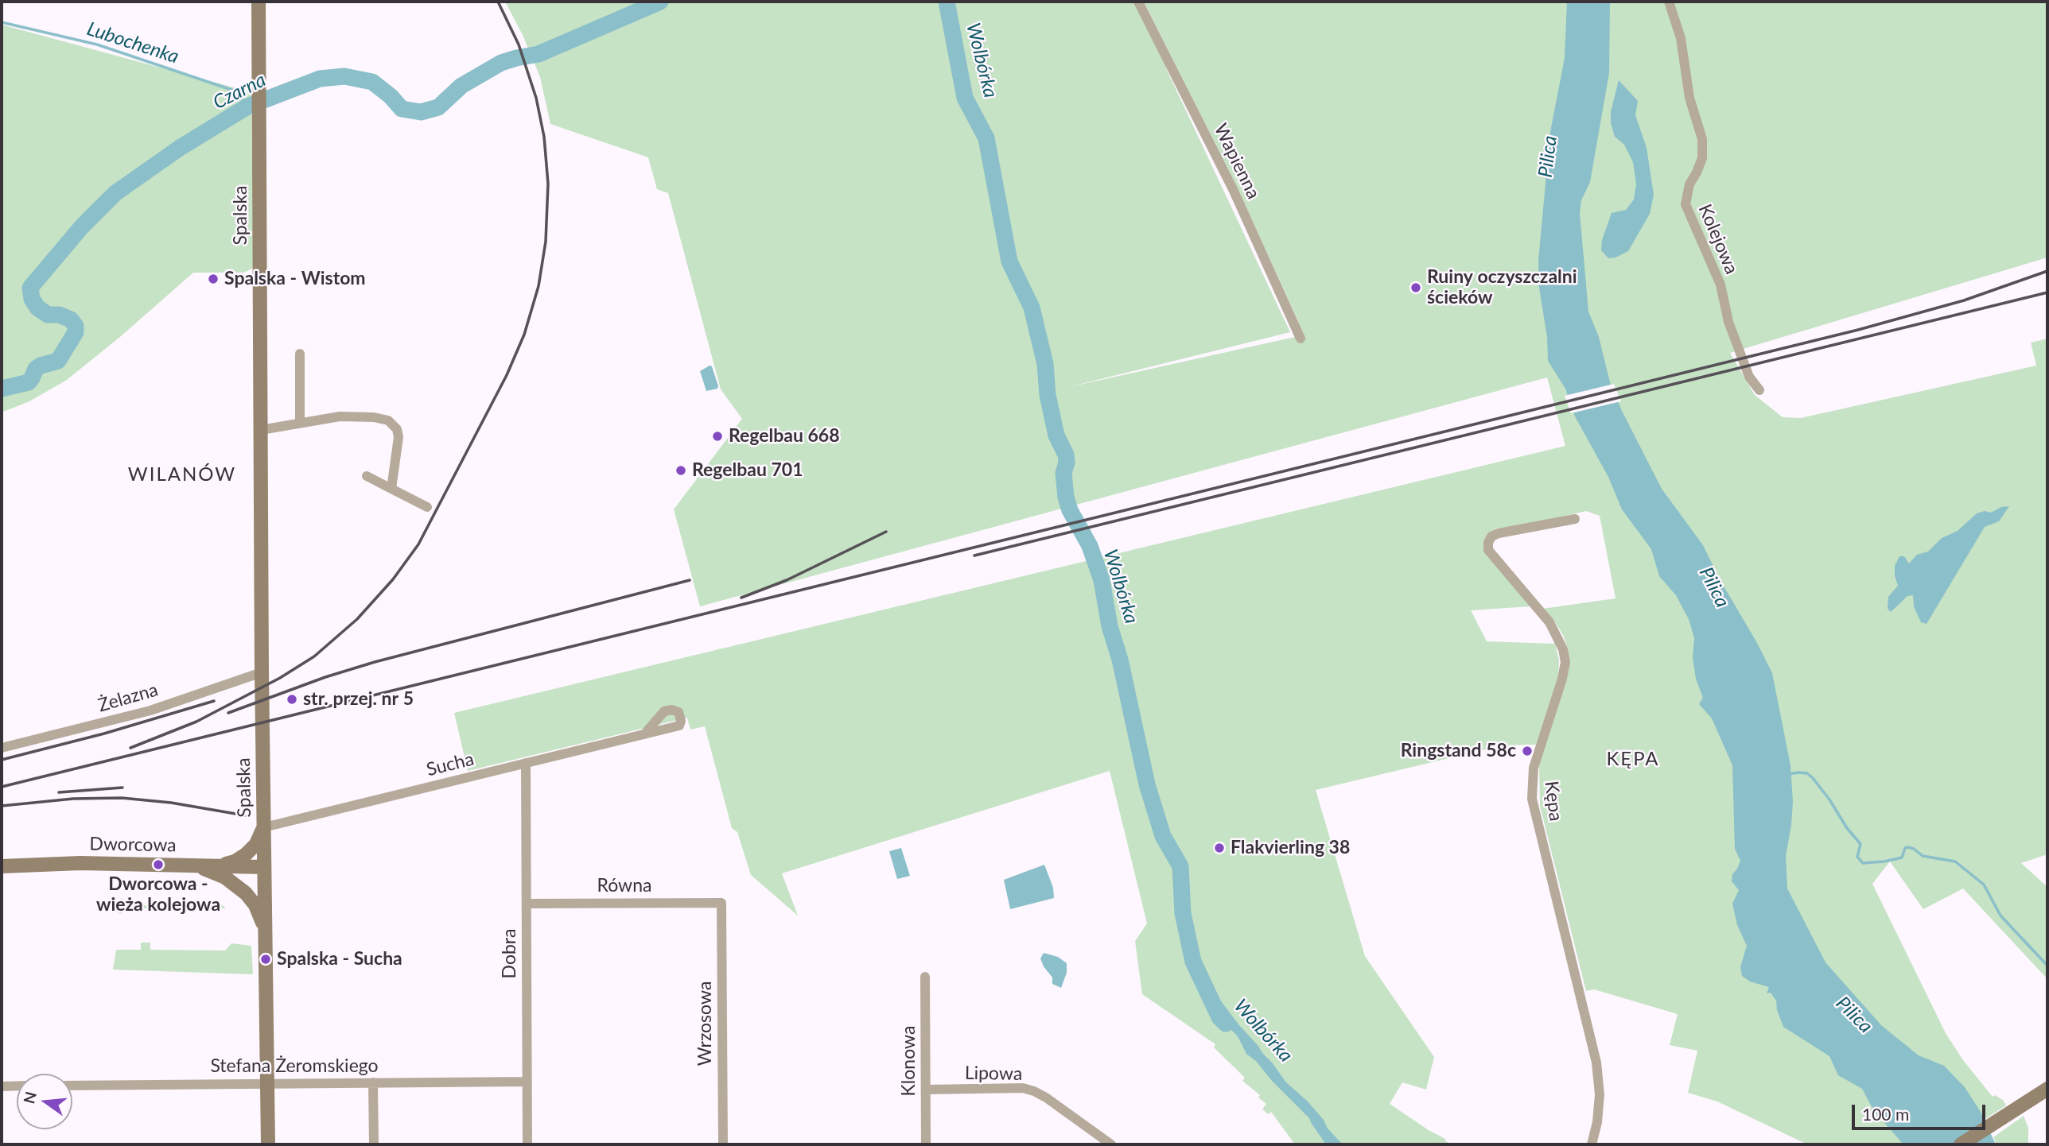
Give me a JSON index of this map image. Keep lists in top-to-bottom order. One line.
{"streets":{"street":["Wapienna","Spalska","Kolejowa","Żelazna","Sucha","Kępa","Dworcowa","Równa","Dobra","Wrzosowa","Klonowa","Stefana Żeromskiego","Lipowa"]},"crossings":[["Spalska","Żelazna"],["Spalska","Sucha"],["Spalska","Dworcowa"],["Spalska","Stefana Żeromskiego"],["Sucha","Dobra"],["Równa","Dobra"],["Równa","Wrzosowa"],["Dobra","Stefana Żeromskiego"],["Klonowa","Lipowa"]],"districts":["WILANÓW","KĘPA"],"water":["Lubochenka","Wolbórka","Czarna","Pilica"],"places":["Spalska - Wistom","Ruiny oczyszczalni ścieków","Regelbau 668","Regelbau 701","str. przej. nr 5","Ringstand 58c","Flakvierling 38","Dworcowa - wieża kolejowa","Spalska - Sucha"],"scale_bar":"100 m","north":"left"}
